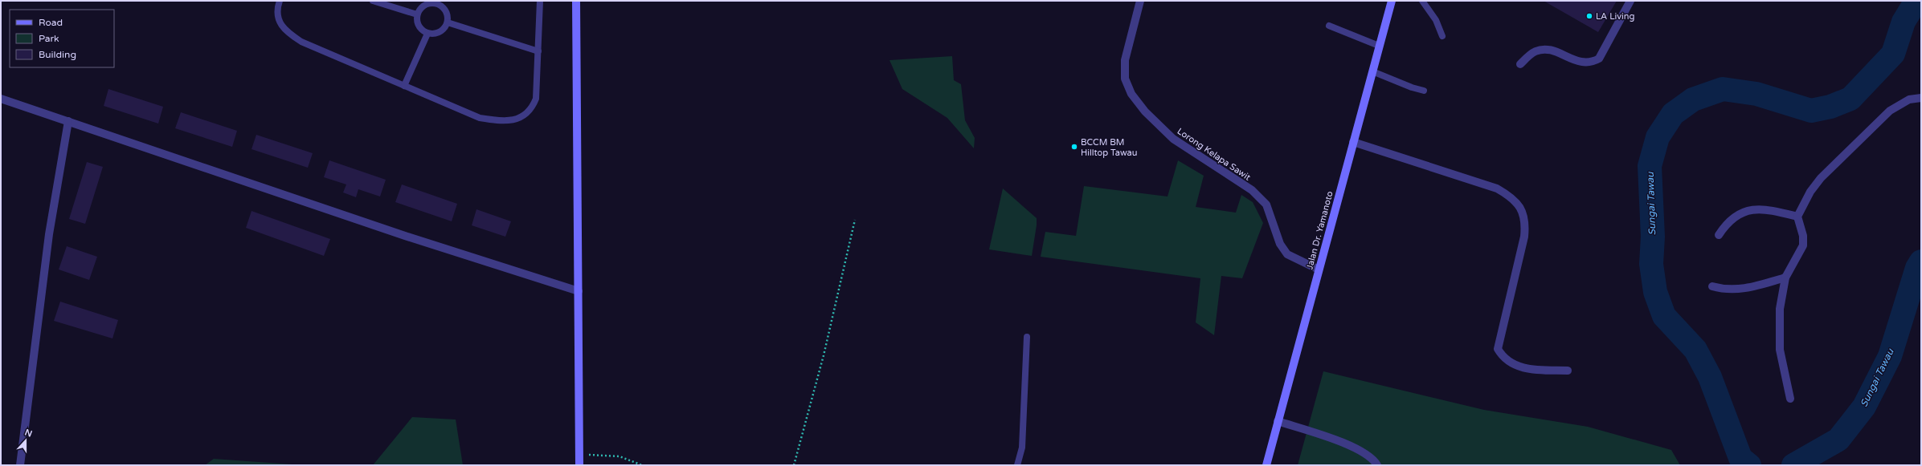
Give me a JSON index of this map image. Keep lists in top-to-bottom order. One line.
{"streets":{"street":["Lorong Kelapa Sawit","Jalan Dr. Yamanoto"]},"crossings":[["Lorong Kelapa Sawit","Jalan Dr. Yamanoto"]],"water":["Sungai Tawau"],"places":["LA Living","BCCM BM Hilltop Tawau"],"legend":["Road","Park","Building"],"north":"top"}
